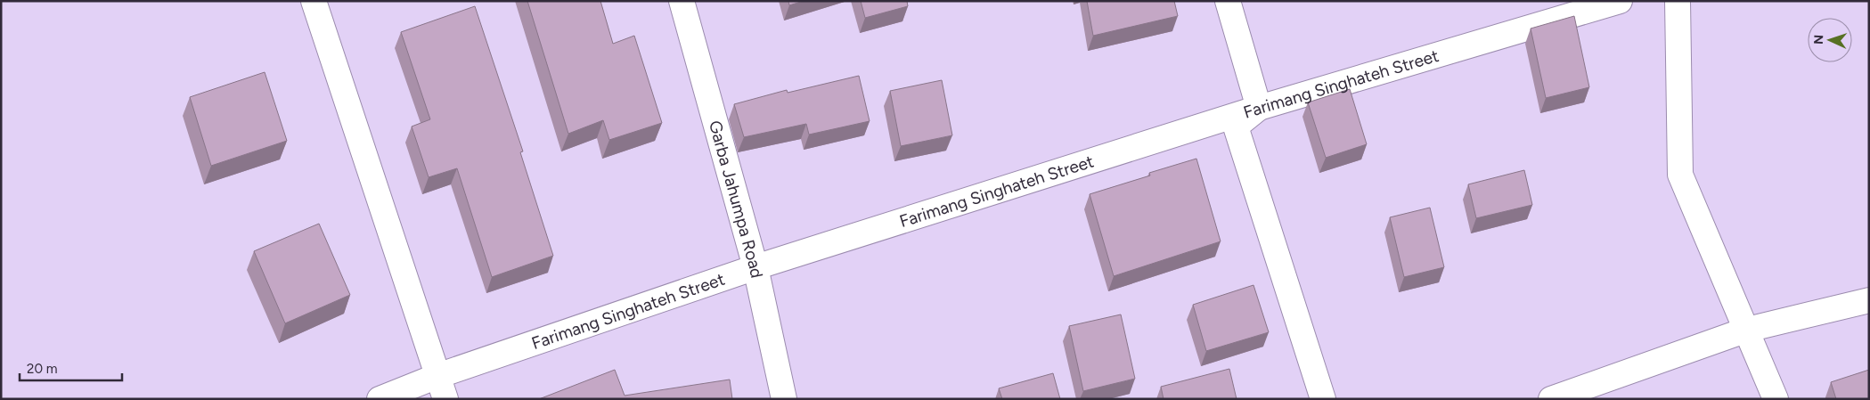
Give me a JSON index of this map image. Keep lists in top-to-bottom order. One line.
{"streets":{"street":["Farimang Singhateh Street","Garba Jahumpa Road"]},"crossings":[["Farimang Singhateh Street","Garba Jahumpa Road"]],"scale_bar":"20 m","north":"left"}
